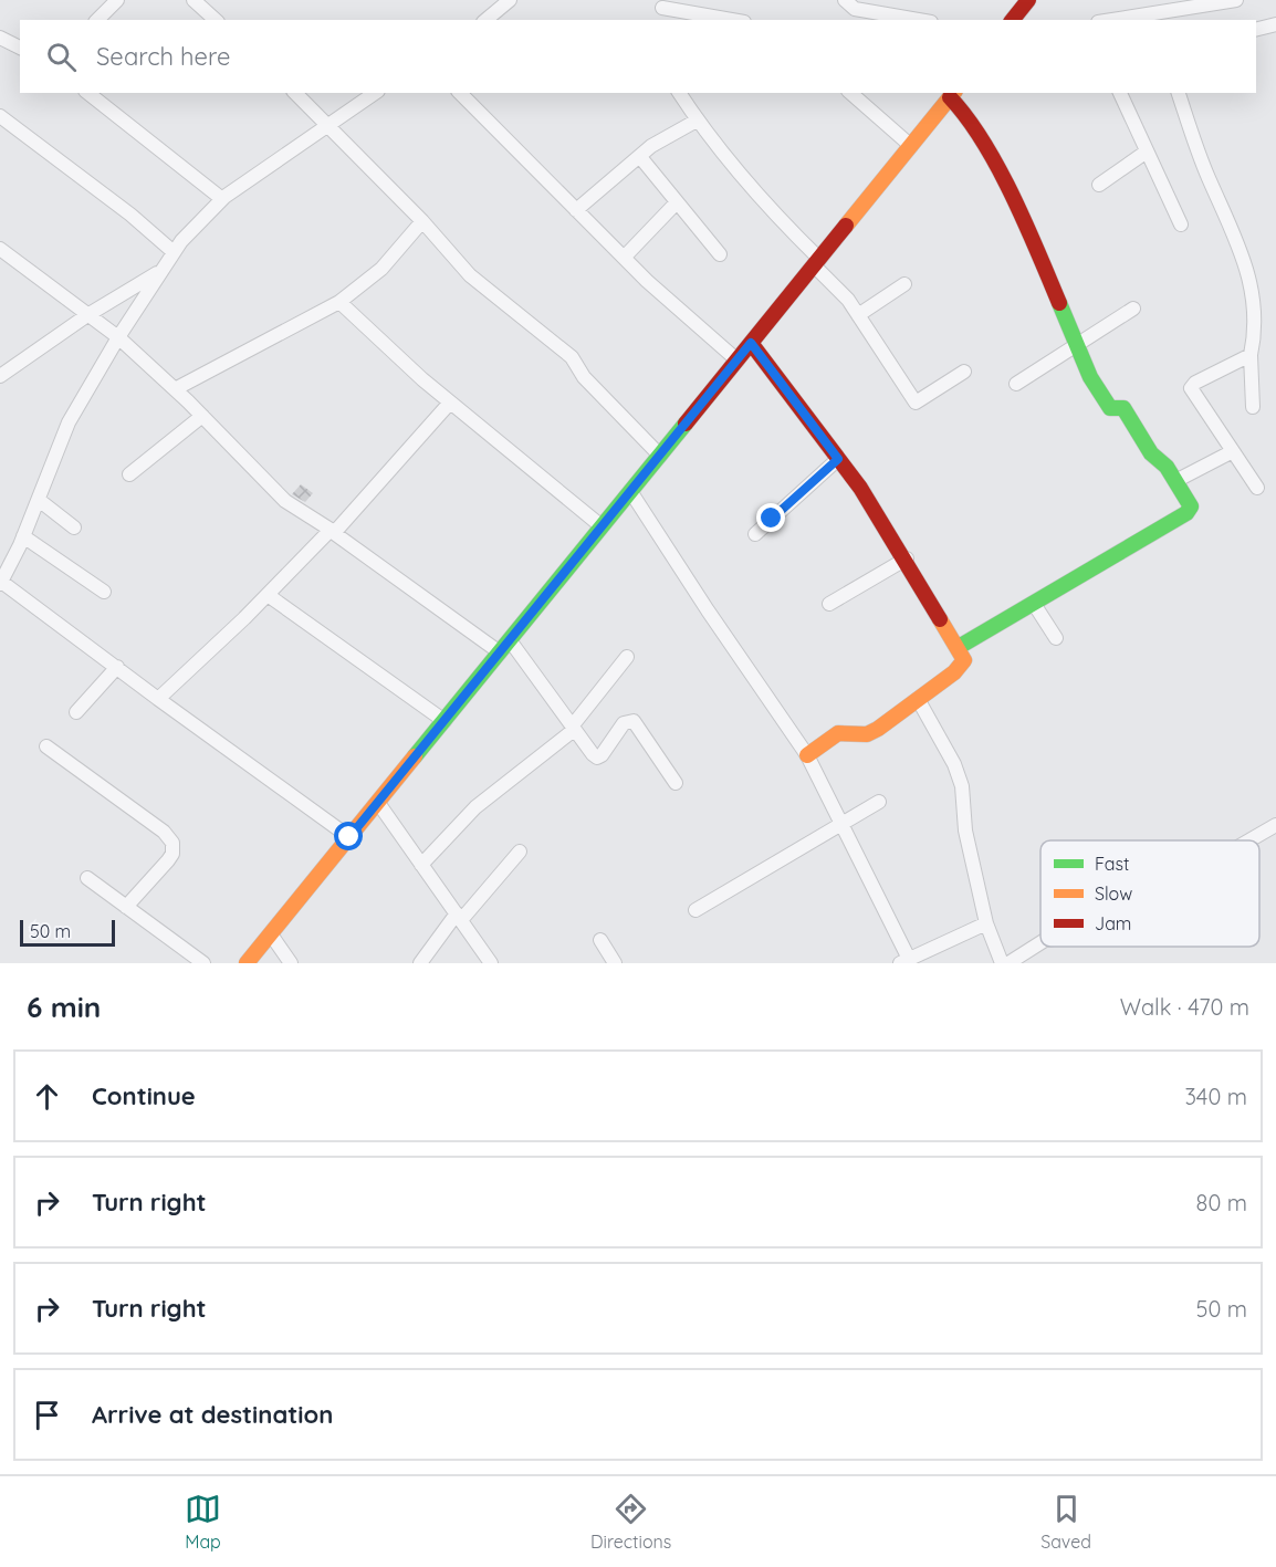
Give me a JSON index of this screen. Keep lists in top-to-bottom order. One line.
{"legend":["Fast","Slow","Jam"],"scale_bar":"50 m","page":{"search":"Search here","scale":"50 m","heading":["6 min","Walk · 470 m"],"list":[["Continue","340 m"],["Turn right","80 m"],["Turn right","50 m"],"Arrive at destination"],"nav":["Map","Directions","Saved"]}}
